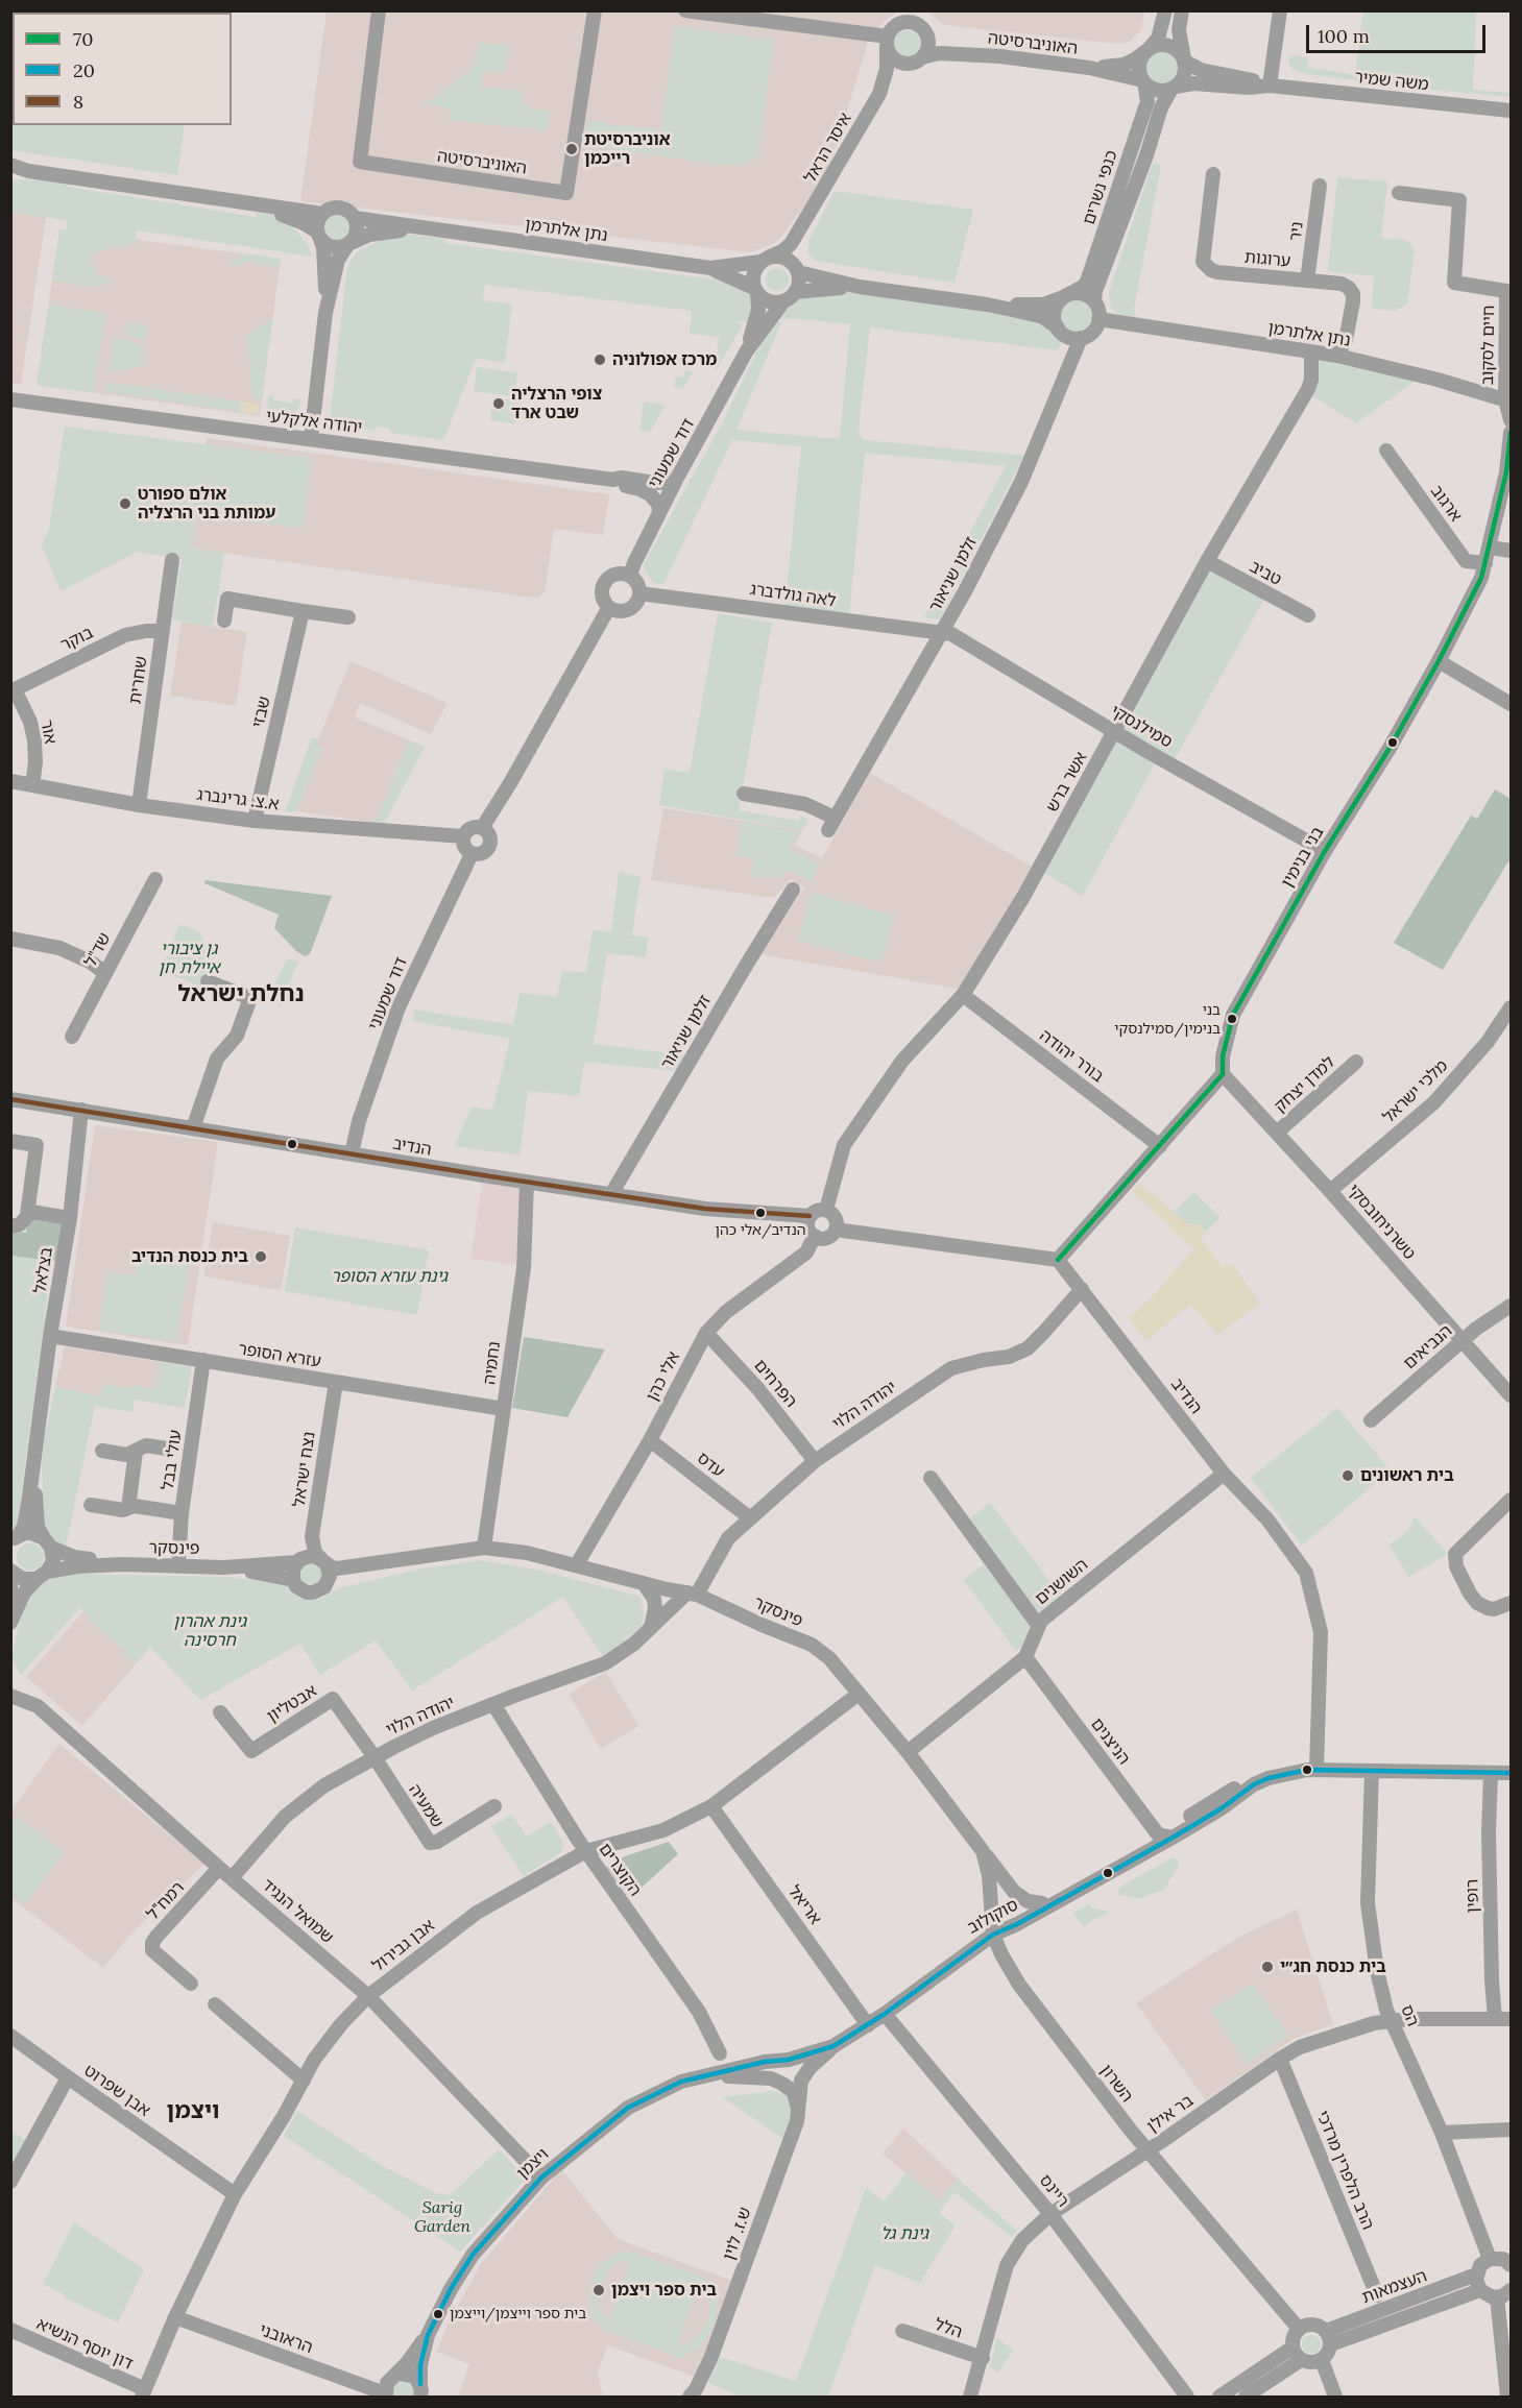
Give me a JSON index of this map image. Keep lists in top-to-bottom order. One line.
{"streets":{"street":["האוניברסיטה","משה שמיר","איסר הראל","כנפי נשרים","נתן אלתרמן","ניר","ערוגות","חיים לסקוב","יהודה אלקלעי","דוד שמעוני","ארגוב","טביב","זלמן שניאור","לאה גולדברג","בוקר","שחרית","שבזי","סמילנסקי","אור","אשר ברש","א.צ. גרינברג","בני בנימין","שד\"ל","בורר יהודה","למדן יצחק","מלכי ישראל","הנדיב","טשרניחובסקי","בצלאל","הנביאים","עזרא הסופר","נחמיה","אלי כהן","הפרחים","יהודה הלוי","עולי בבל","עדס","נצח ישראל","פינסקר","השושנים","אבטליון","הניצנים","שמעיה","הקוצרים","רופין","רמח\"ל","אריאל","שמואל הנגיד","סוקולוב","אבן גבירול","הס","השרון","אבן שפרוט","בר אילן","ויצמן","הרב הלפרין מרדכי","ריינס","ש.ז. לוין","העצמאות","הלל","הראובני","דון יוסף הנשיא"]},"crossings":[["האוניברסיטה","משה שמיר"],["האוניברסיטה","איסר הראל"],["האוניברסיטה","כנפי נשרים"],["משה שמיר","כנפי נשרים"],["איסר הראל","נתן אלתרמן"],["איסר הראל","דוד שמעוני"],["כנפי נשרים","נתן אלתרמן"],["כנפי נשרים","זלמן שניאור"],["נתן אלתרמן","ערוגות"],["נתן אלתרמן","חיים לסקוב"],["נתן אלתרמן","דוד שמעוני"],["נתן אלתרמן","זלמן שניאור"],["נתן אלתרמן","אשר ברש"],["ניר","ערוגות"],["יהודה אלקלעי","דוד שמעוני"],["דוד שמעוני","לאה גולדברג"],["דוד שמעוני","א.צ. גרינברג"],["דוד שמעוני","הנדיב"],["ארגוב","בני בנימין"],["טביב","אשר ברש"],["זלמן שניאור","לאה גולדברג"],["זלמן שניאור","סמילנסקי"],["זלמן שניאור","הנדיב"],["לאה גולדברג","סמילנסקי"],["בוקר","שחרית"],["בוקר","אור"],["שחרית","א.צ. גרינברג"],["שבזי","א.צ. גרינברג"],["סמילנסקי","אשר ברש"],["סמילנסקי","בני בנימין"],["אור","א.צ. גרינברג"],["אשר ברש","בורר יהודה"],["אשר ברש","הנדיב"],["אשר ברש","אלי כהן"],["בני בנימין","טשרניחובסקי"],["למדן יצחק","טשרניחובסקי"],["מלכי ישראל","טשרניחובסקי"],["הנדיב","בצלאל"],["הנדיב","נחמיה"],["הנדיב","אלי כהן"],["הנדיב","יהודה הלוי"],["הנדיב","השושנים"],["הנדיב","סוקולוב"],["טשרניחובסקי","הנביאים"],["בצלאל","עזרא הסופר"],["בצלאל","פינסקר"],["עזרא הסופר","נחמיה"],["עזרא הסופר","עולי בבל"],["עזרא הסופר","נצח ישראל"],["נחמיה","פינסקר"],["אלי כהן","הפרחים"],["אלי כהן","עדס"],["אלי כהן","פינסקר"],["הפרחים","יהודה הלוי"],["יהודה הלוי","עדס"],["יהודה הלוי","פינסקר"],["יהודה הלוי","אבטליון"],["יהודה הלוי","שמעיה"],["יהודה הלוי","הקוצרים"],["יהודה הלוי","שמואל הנגיד"],["עולי בבל","פינסקר"],["נצח ישראל","פינסקר"],["פינסקר","השושנים"],["פינסקר","סוקולוב"],["פינסקר","אבן גבירול"],["פינסקר","השרון"],["השושנים","הניצנים"],["אבטליון","שמעיה"],["הניצנים","סוקולוב"],["הקוצרים","אבן גבירול"],["רופין","סוקולוב"],["רופין","בר אילן"],["רמח\"ל","שמואל הנגיד"],["אריאל","אבן גבירול"],["אריאל","ויצמן"],["שמואל הנגיד","אבן גבירול"],["שמואל הנגיד","ויצמן"],["סוקולוב","הס"],["סוקולוב","השרון"],["סוקולוב","ויצמן"],["אבן גבירול","אבן שפרוט"],["אבן גבירול","הראובני"],["אבן גבירול","דון יוסף הנשיא"],["הס","בר אילן"],["השרון","בר אילן"],["השרון","העצמאות"],["בר אילן","הרב הלפרין מרדכי"],["בר אילן","ריינס"],["בר אילן","הלל"],["ויצמן","ריינס"],["ויצמן","ש.ז. לוין"],["ויצמן","הראובני"]],"districts":["נחלת ישראל","ויצמן"],"parks":["גן ציבורי איילת חן","גינת עזרא הסופר","גינת אהרון חרסינה","Sarig Garden","גינת גל"],"places":["אוניברסיטת רייכמן","מרכז אפולוניה","צופי הרצליה שבט ארד","אולם ספורט עמותת בני הרצליה","בני בנימין/סמילנסקי","הנדיב/אלי כהן","בית כנסת הנדיב","בית ראשונים","בית כנסת חג״י","בית ספר ויצמן","בית ספר וייצמן/וייצמן"],"lines":["transit line 70","transit line 8","transit line 20"],"legend":["70","20","8"],"scale_bar":"100 m"}
